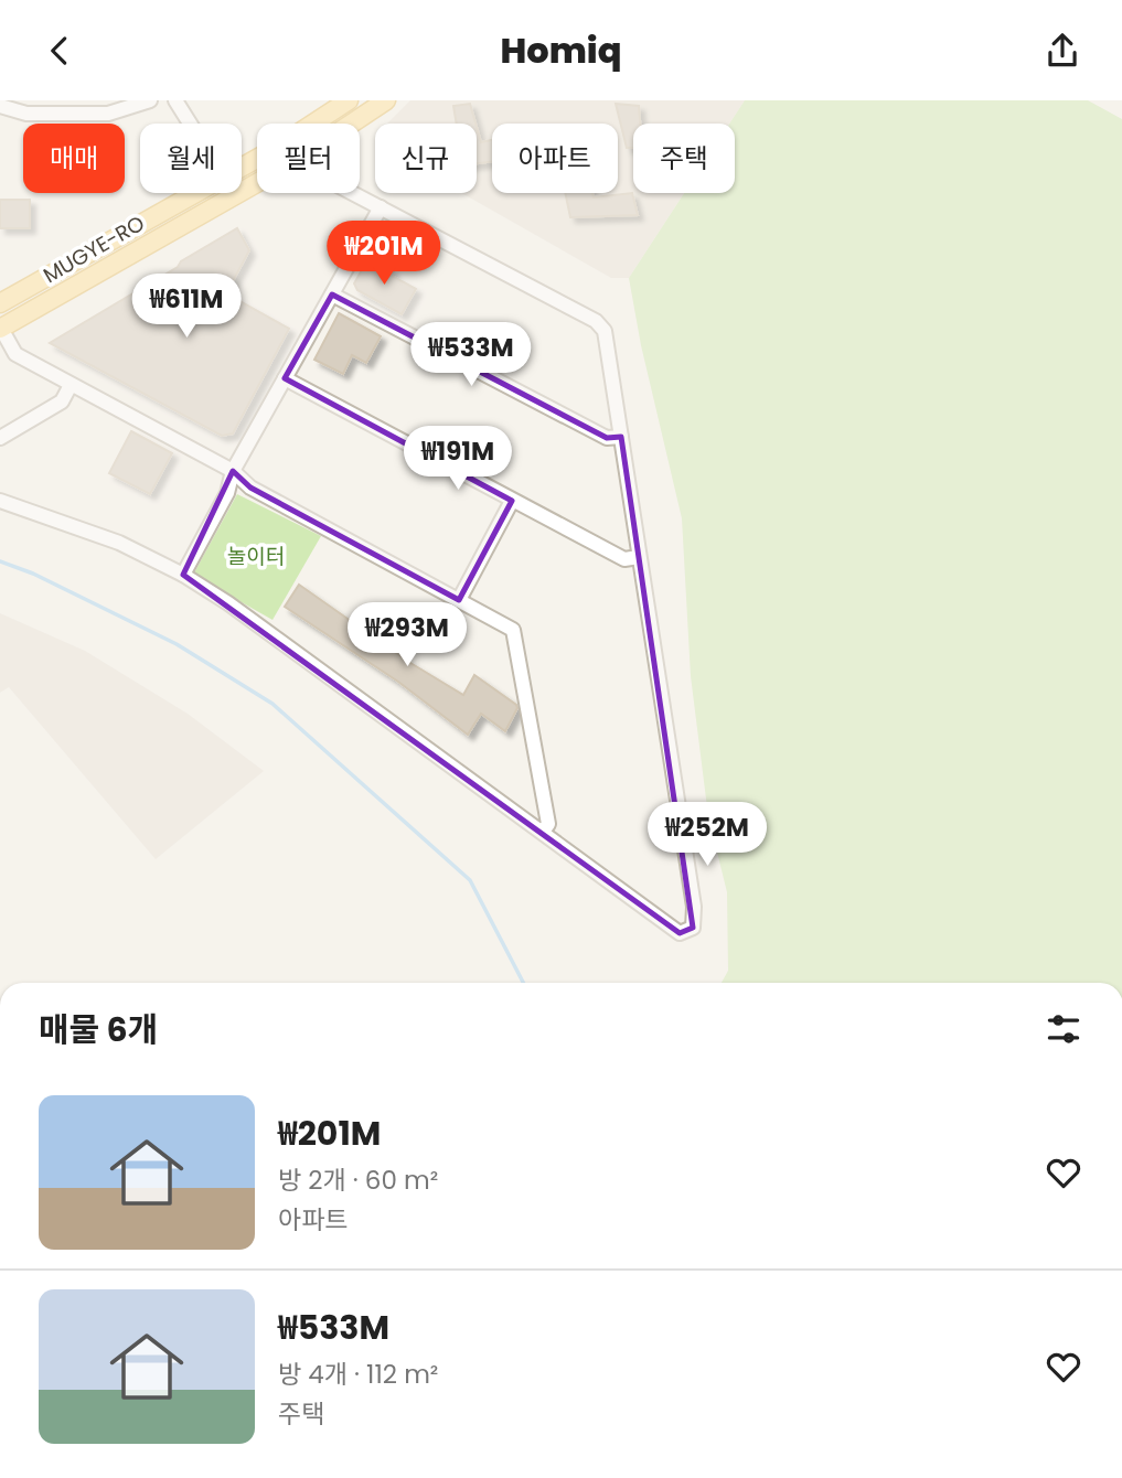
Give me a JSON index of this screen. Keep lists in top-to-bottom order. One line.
{"streets":{"main road":["MUGYE-RO"]},"parks":["놀이터"],"page":{"header":"Homiq","chip":["매매","월세","필터","신규","아파트","주택"],"price":["₩201M","₩611M","₩533M","₩191M","₩293M","₩252M"],"heading":"매물 6개","list":[{"name":"₩201M","note":"방 2개 · 60 m² · 아파트"},{"name":"₩533M","note":"방 4개 · 112 m² · 주택"}]}}
